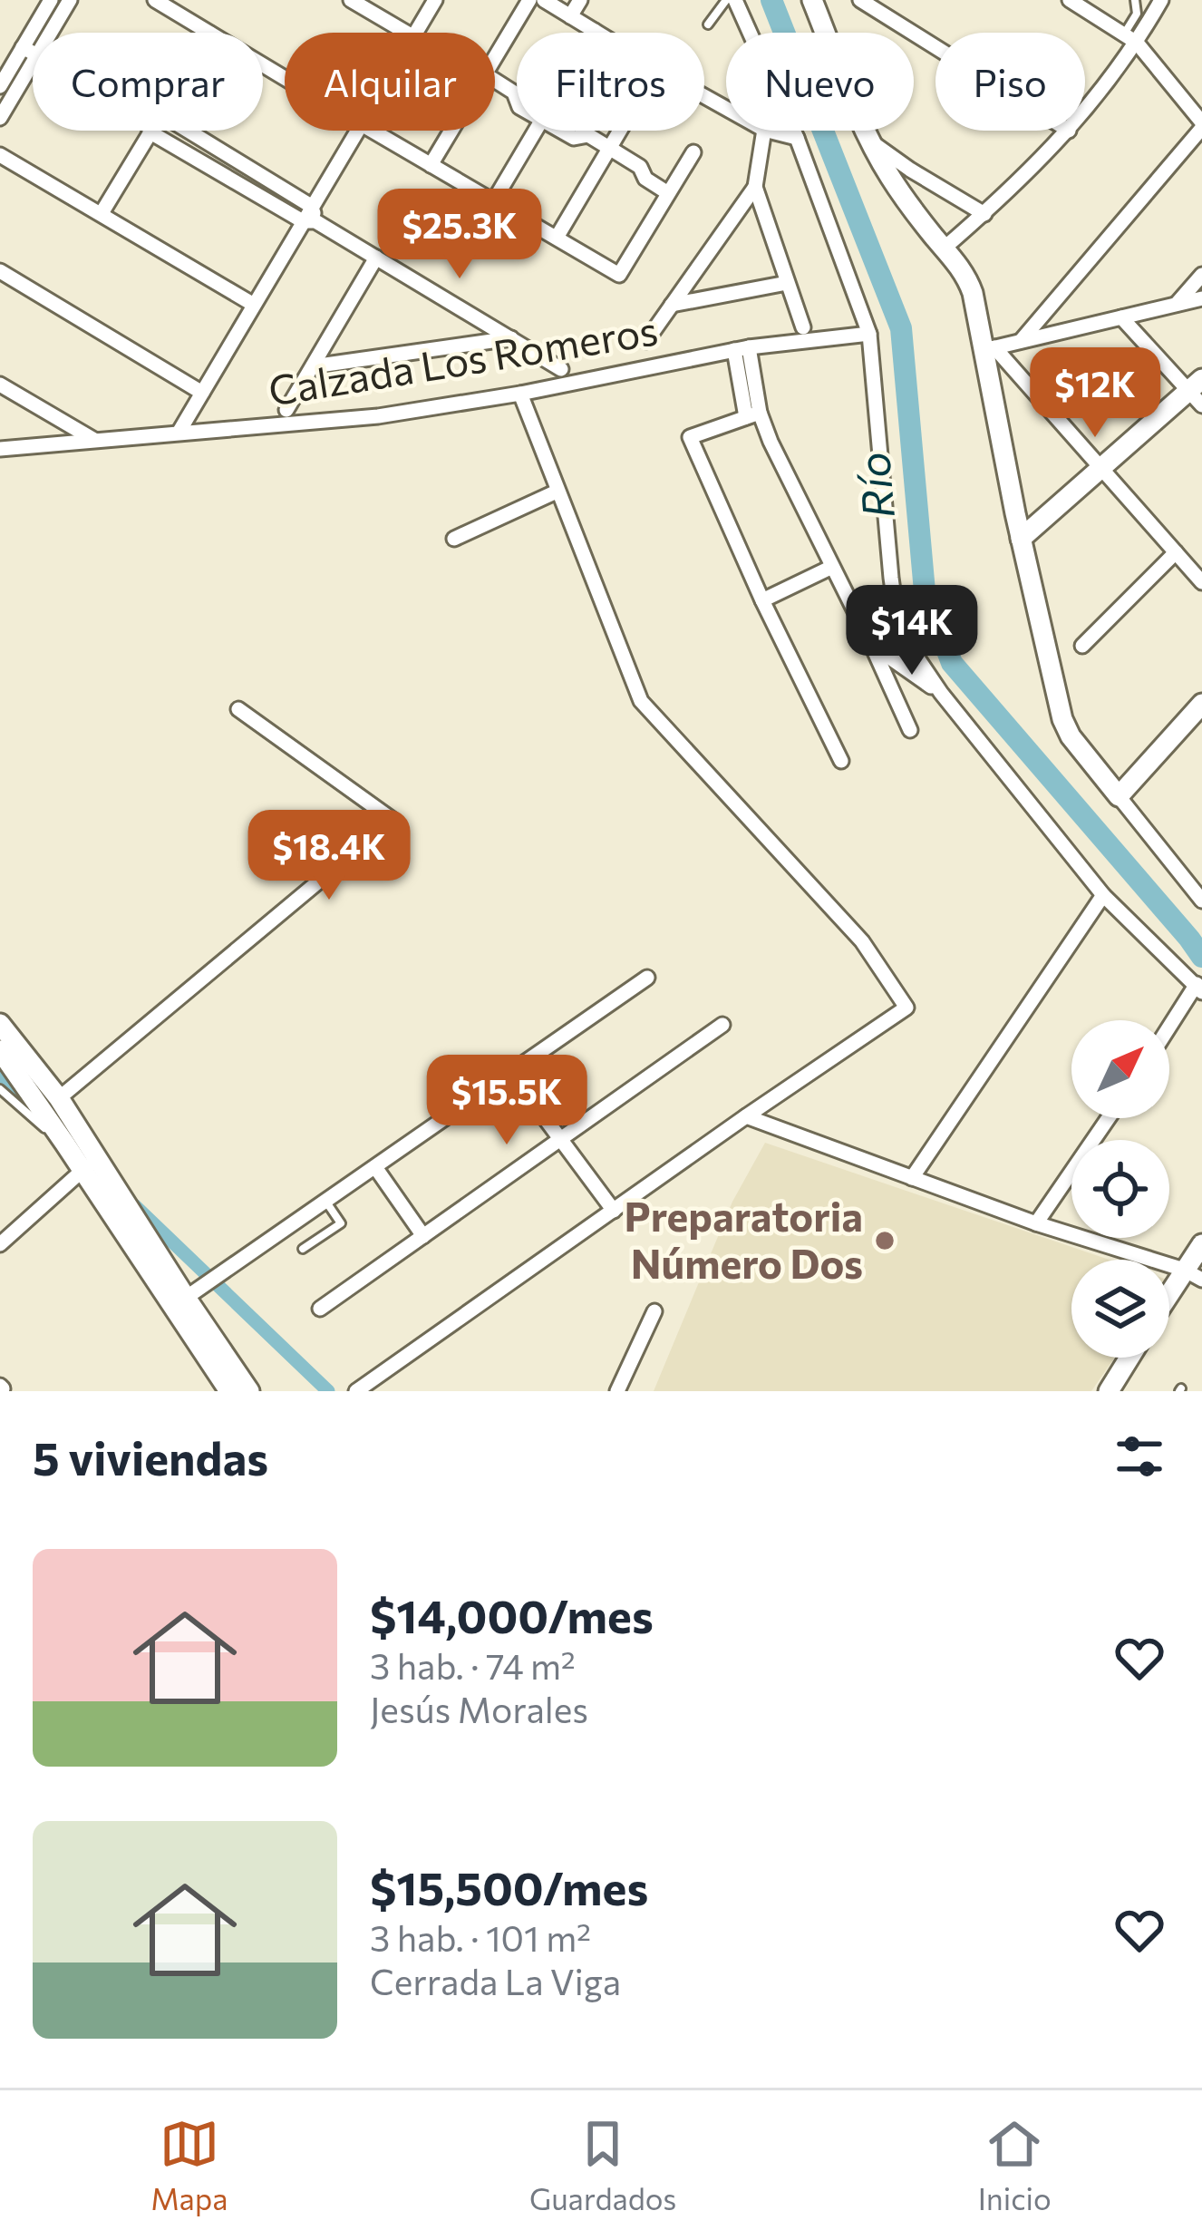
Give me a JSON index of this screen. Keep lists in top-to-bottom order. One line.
{"streets":{"street":["Calzada Los Romeros"]},"water":["Río"],"places":["Preparatoria Número Dos"],"north":"top right","page":{"chip":["Comprar","Alquilar","Filtros","Nuevo","Piso"],"price":["$25.3K","$12K","$14K","$18.4K","$15.5K"],"heading":"5 viviendas","list":[{"name":"$14,000/mes","note":"3 hab. · 74 m² · Jesús Morales"},{"name":"$15,500/mes","note":"3 hab. · 101 m² · Cerrada La Viga"}],"tabs":["Mapa","Guardados","Inicio"]}}
